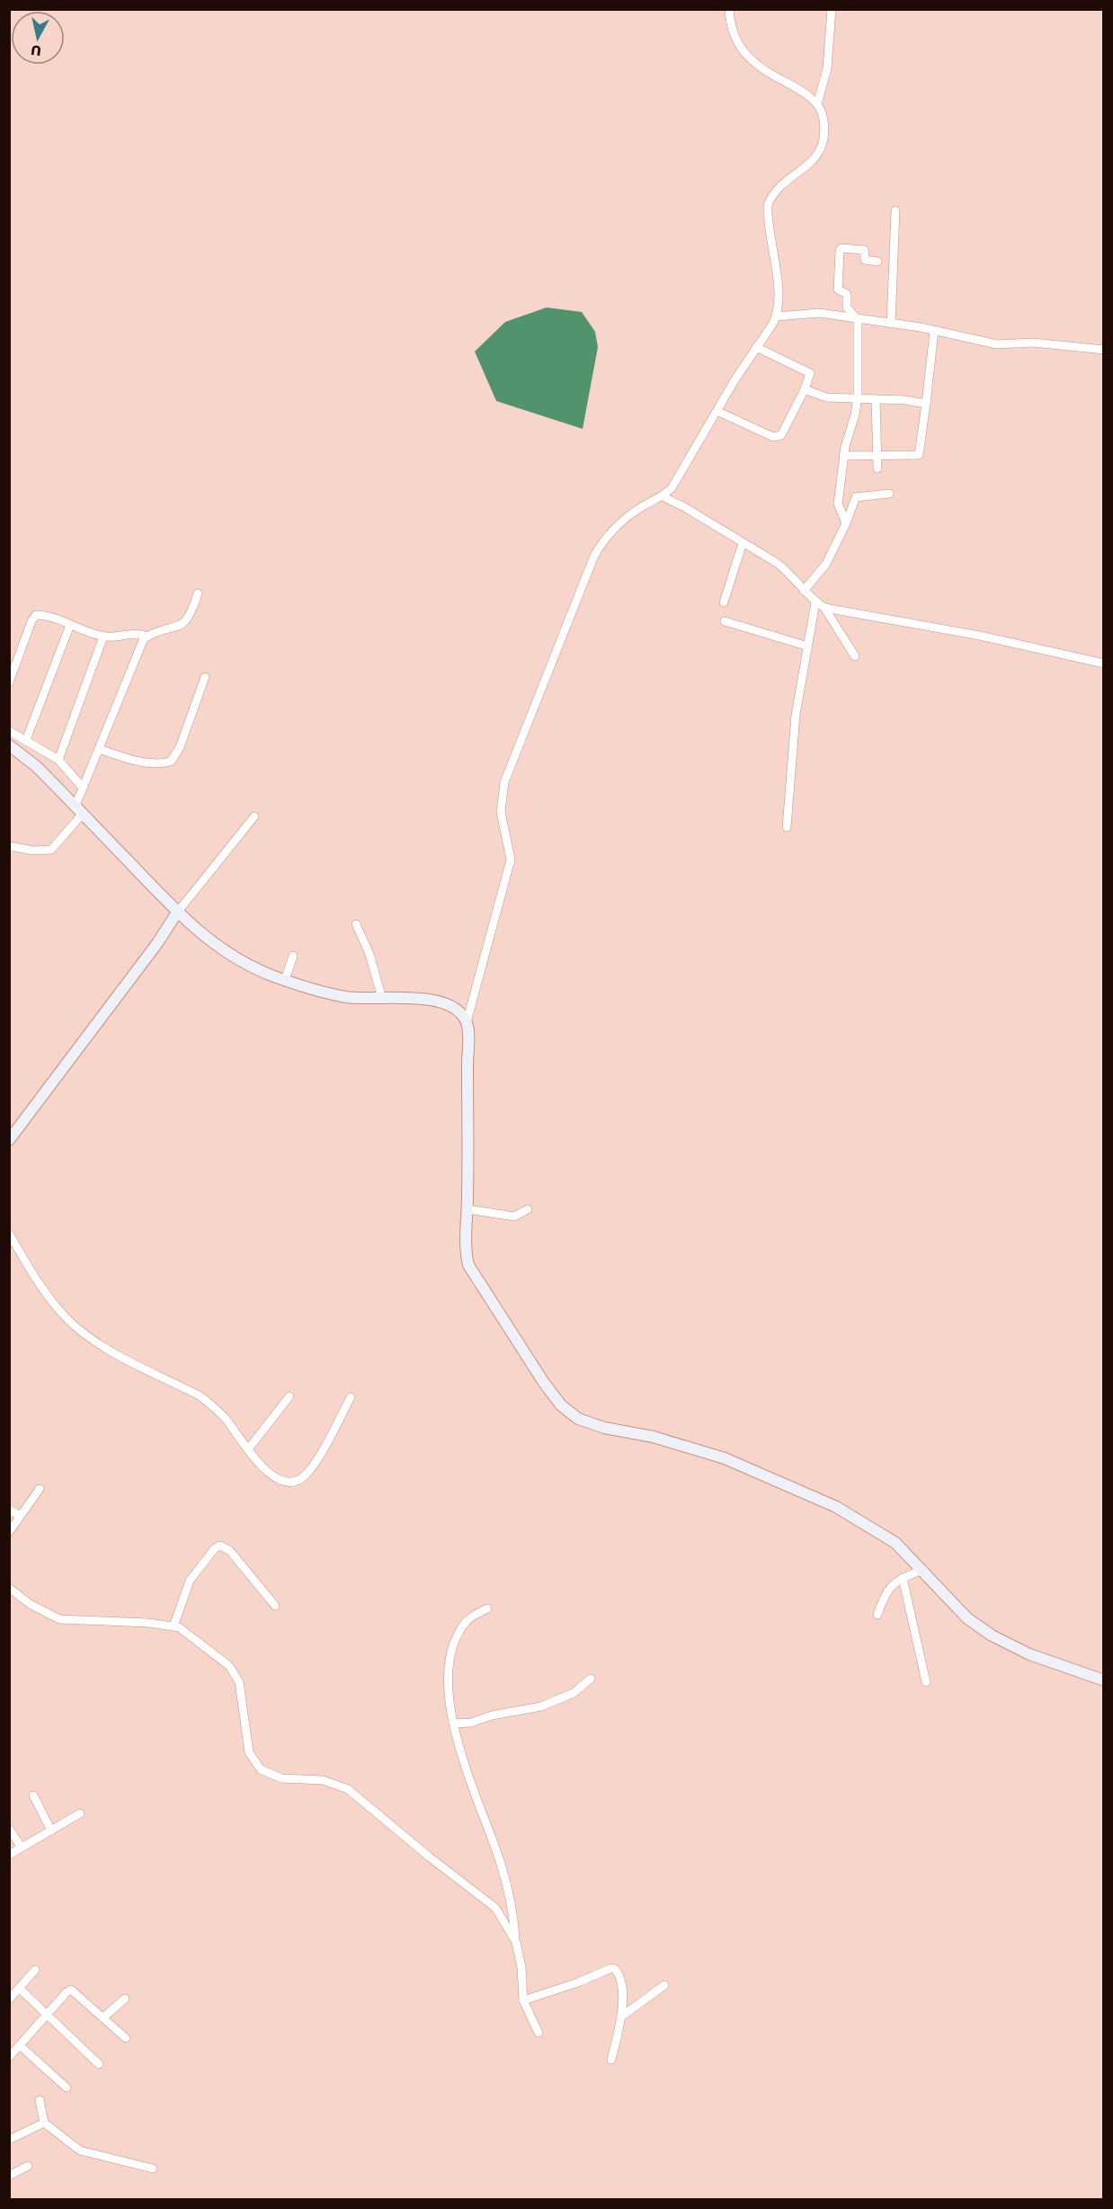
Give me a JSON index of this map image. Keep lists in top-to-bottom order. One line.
{"north":"bottom"}
